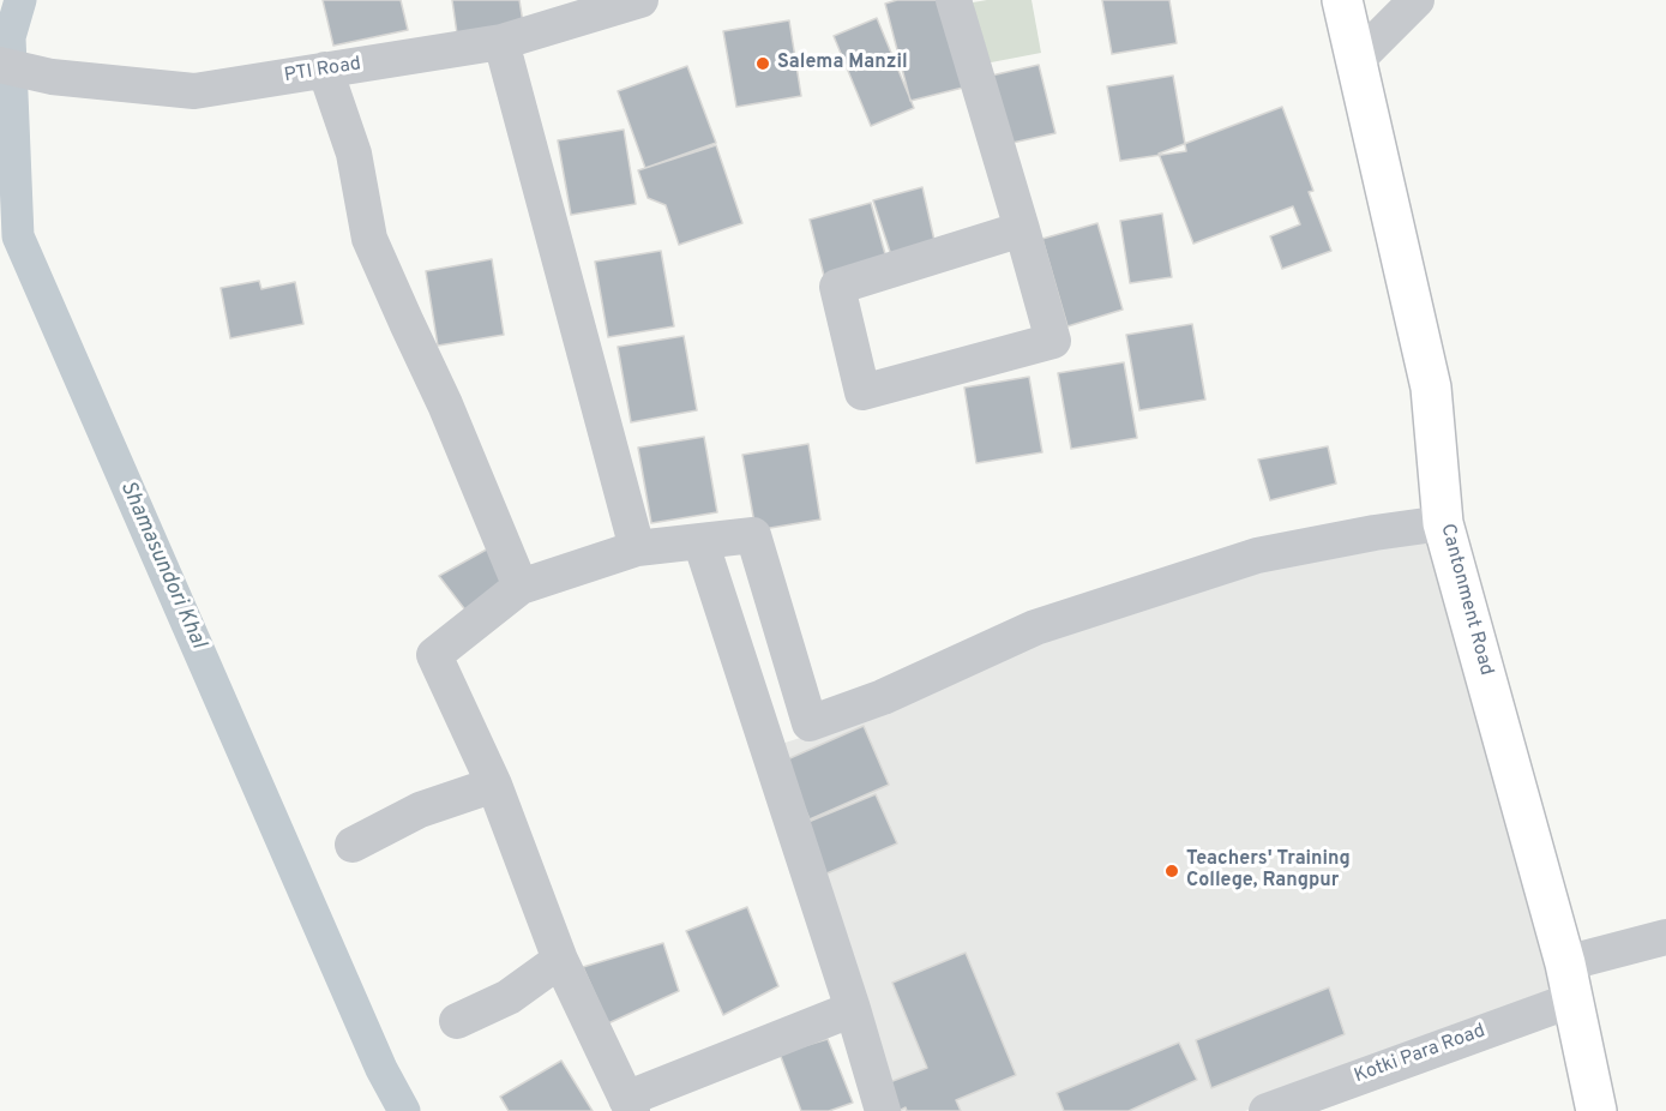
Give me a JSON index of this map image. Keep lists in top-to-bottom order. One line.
{"streets":{"main road":["Cantonment Road"],"street":["PTI Road","Kotki Para Road"]},"crossings":[["Cantonment Road","Kotki Para Road"]],"water":["Shamasundori Khal"],"places":["Salema Manzil","Teachers' Training College, Rangpur"]}
